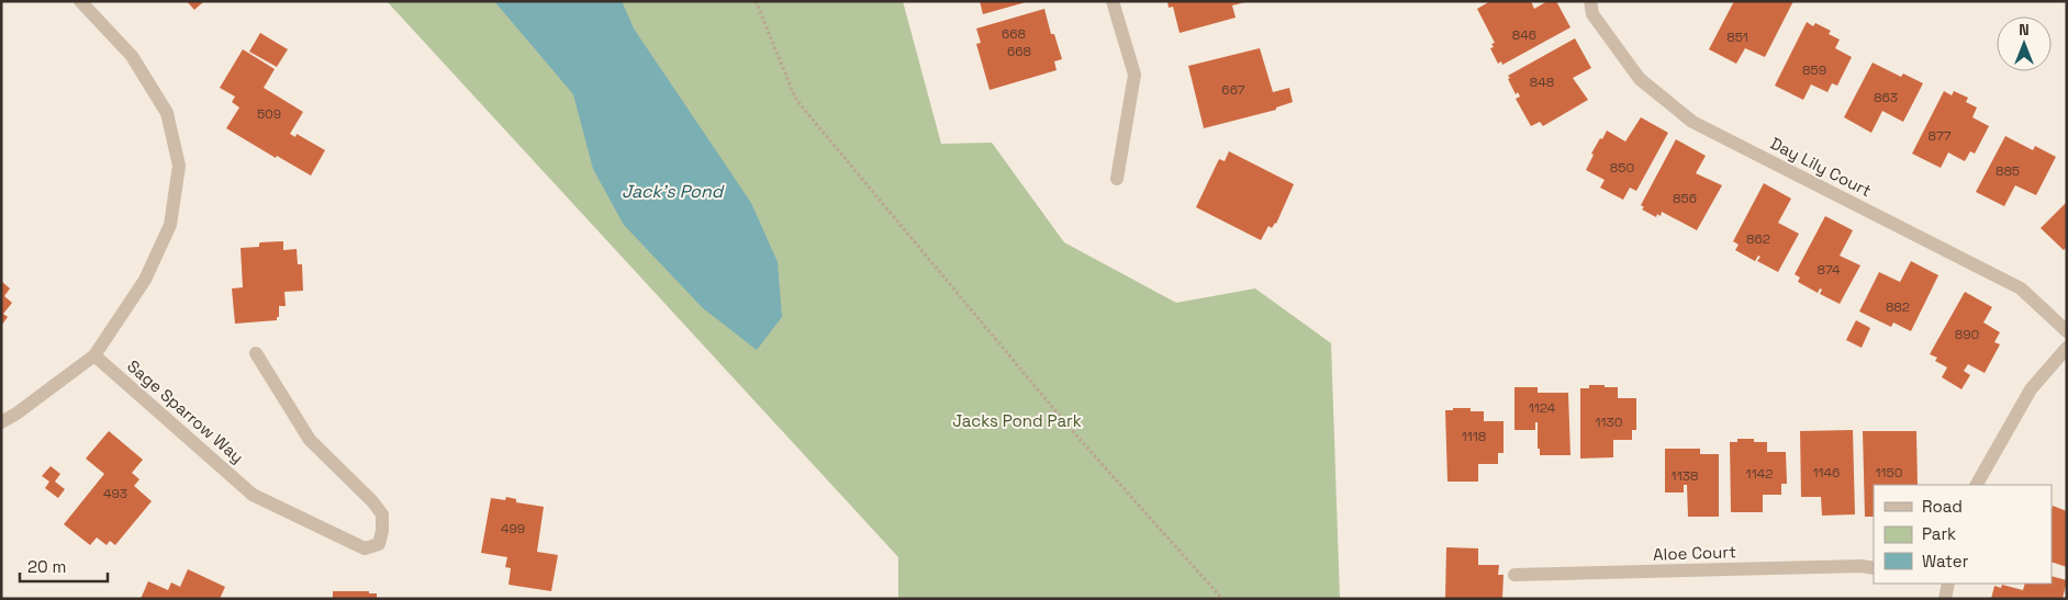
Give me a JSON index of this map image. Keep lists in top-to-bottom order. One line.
{"streets":{"street":["Day Lily Court","Sage Sparrow Way","Aloe Court"]},"water":["Jack's Pond"],"parks":["Jacks Pond Park"],"house_numbers":["668","846","851","668","859","848","667","863","509","877","850","885","856","862","874","882","890","1124","1130","1118","1146","1150","1142","1138","493","499"],"legend":["Road","Park","Water"],"scale_bar":"20 m","north":"top"}
